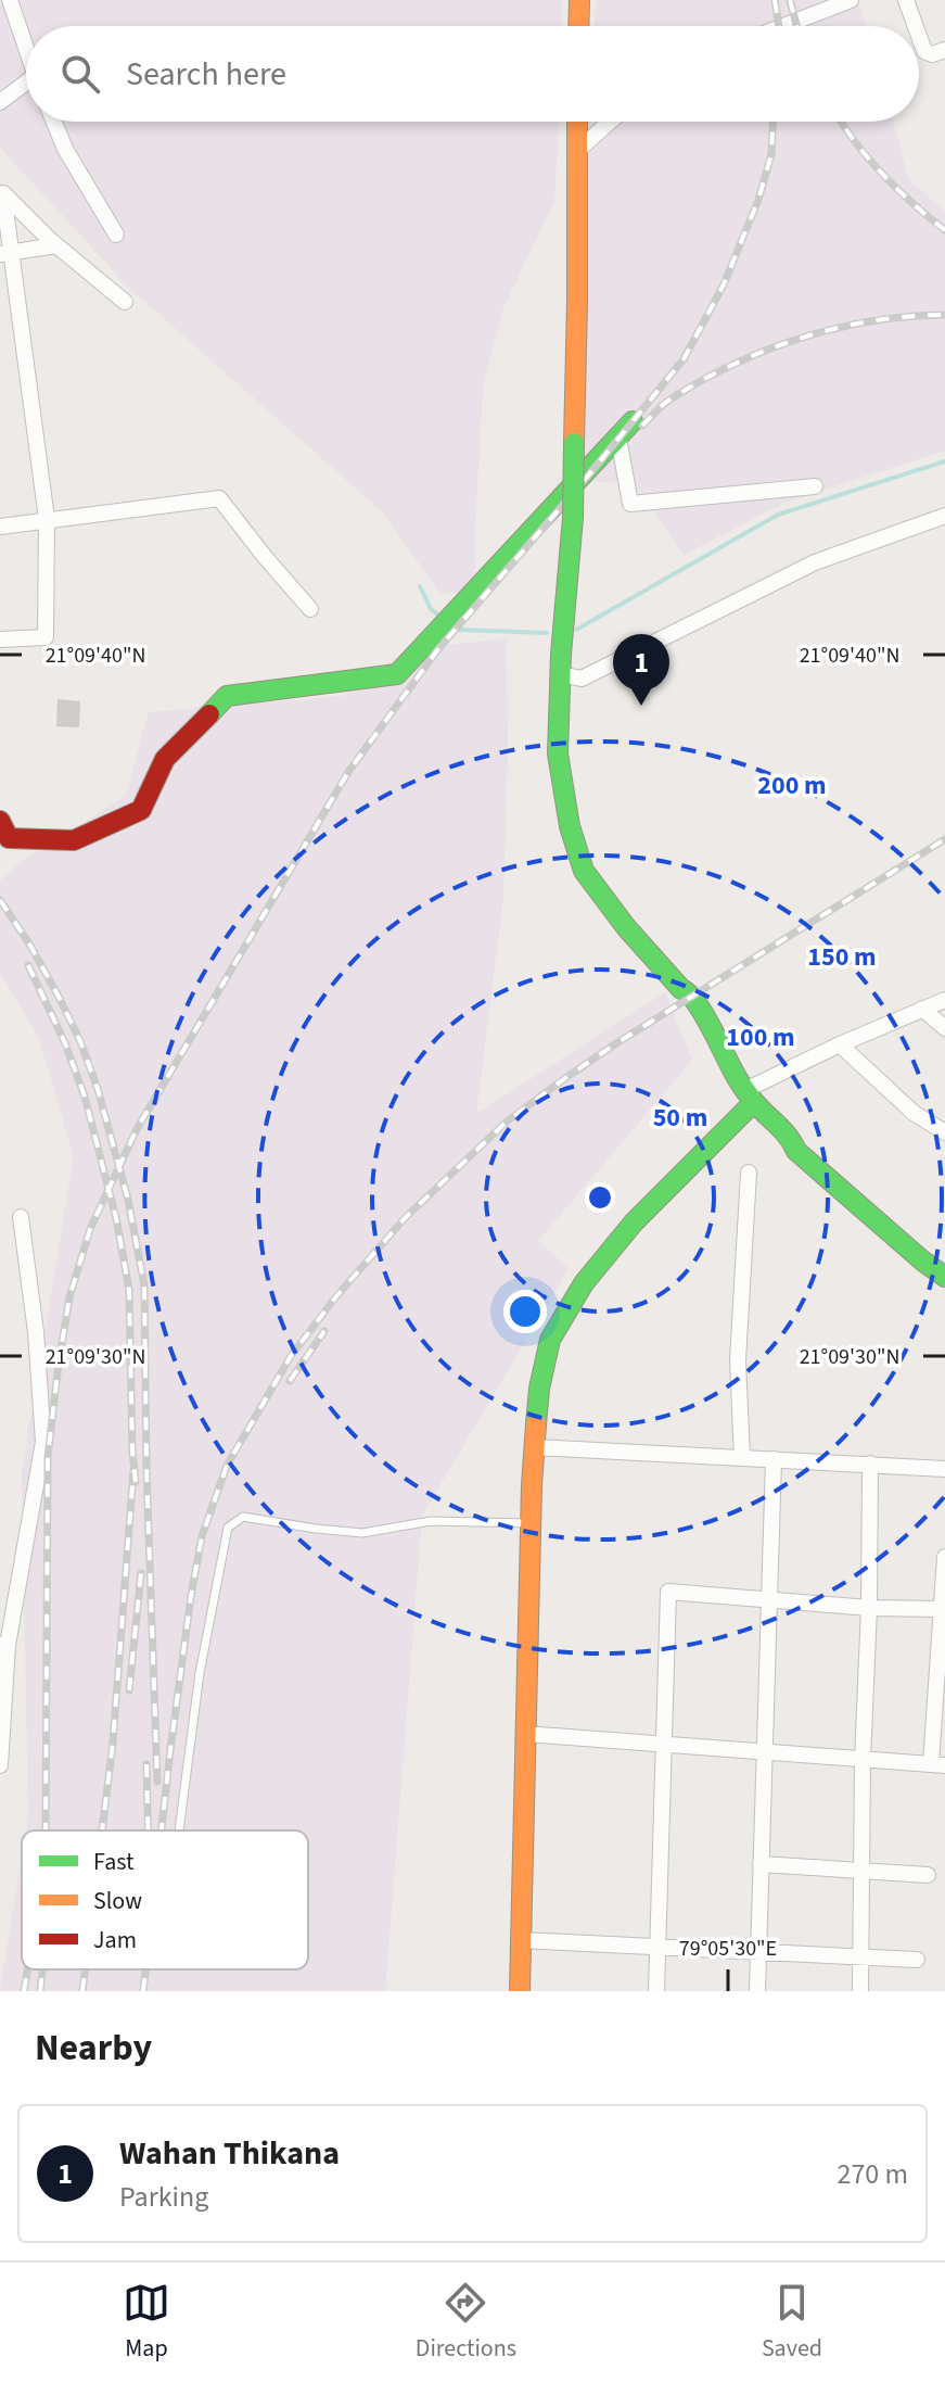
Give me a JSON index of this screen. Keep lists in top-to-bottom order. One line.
{"legend":["Fast","Slow","Jam"],"page":{"search":"Search here","pins":"1","heading":"Nearby","list":[{"mark":"1","name":"Wahan Thikana","note":"Parking","value":"270 m"}],"nav":["Map","Directions","Saved"]},"coordinates":["21°09'40\"N","21°09'30\"N","79°05'30\"E"],"rings":["200 m","150 m","100 m","50 m"]}
